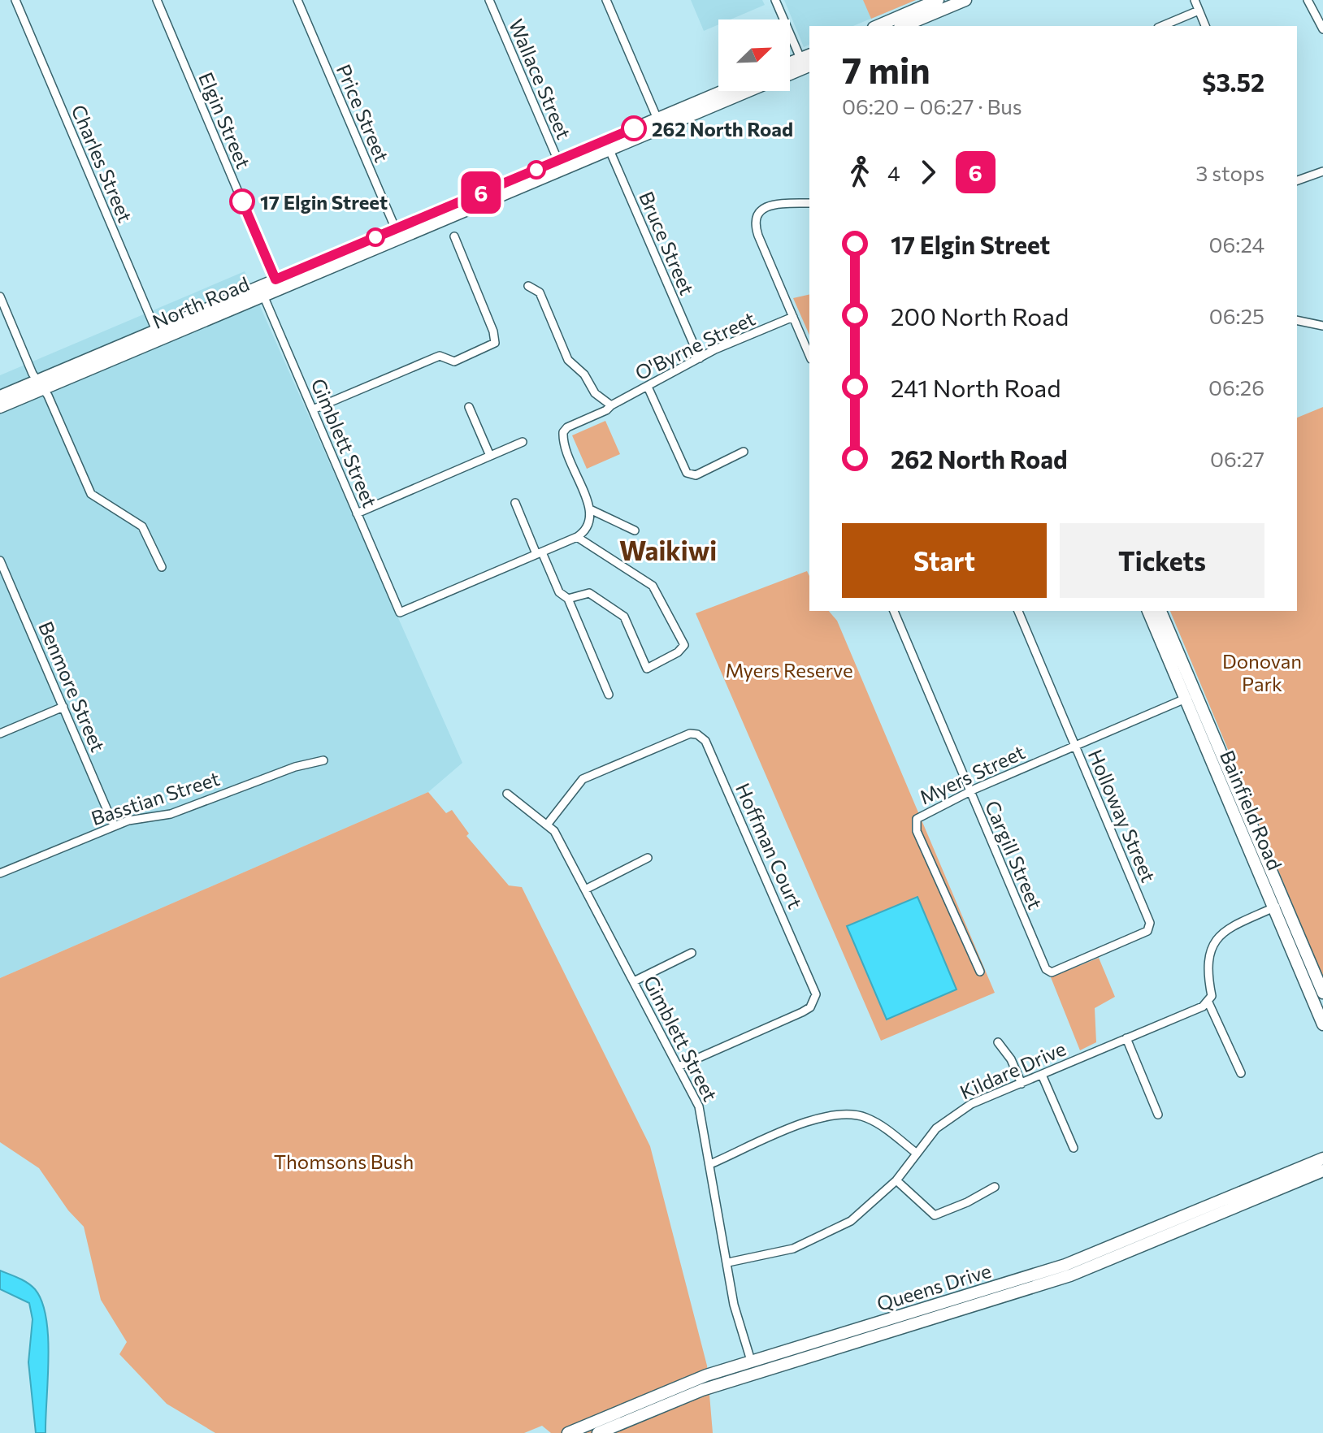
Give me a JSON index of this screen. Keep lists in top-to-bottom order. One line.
{"streets":{"main road":["North Road","Bainfield Road","Queens Drive"],"street":["Wallace Street","Price Street","Elgin Street","Charles Street","Bruce Street","O'Byrne Street","Gimblett Street","Benmore Street","Myers Street","Basstian Street","Holloway Street","Hoffman Court","Cargill Street","Kildare Drive"]},"crossings":[["Wallace Street","North Road"],["Price Street","North Road"],["Elgin Street","North Road"],["Charles Street","North Road"],["Bruce Street","North Road"],["Bruce Street","O'Byrne Street"],["North Road","Gimblett Street"],["Gimblett Street","Hoffman Court"],["Gimblett Street","Kildare Drive"],["Gimblett Street","Queens Drive"],["Benmore Street","Basstian Street"],["Myers Street","Bainfield Road"],["Myers Street","Holloway Street"],["Myers Street","Cargill Street"],["Holloway Street","Cargill Street"]],"districts":["Waikiwi"],"parks":["Donovan Park","Myers Reserve","Thomsons Bush"],"places":["262 North Road","17 Elgin Street"],"lines":["bus line 6"],"north":"top right","page":{"on_map":"6","heading":["7 min","06:20 – 06:27 · Bus","$3.52"],"legs":["4","6","3 stops"],"list":[{"name":"17 Elgin Street","value":"06:24"},{"name":"200 North Road","value":"06:25"},{"name":"241 North Road","value":"06:26"},{"name":"262 North Road","value":"06:27"}],"buttons":["Start","Tickets"]}}
